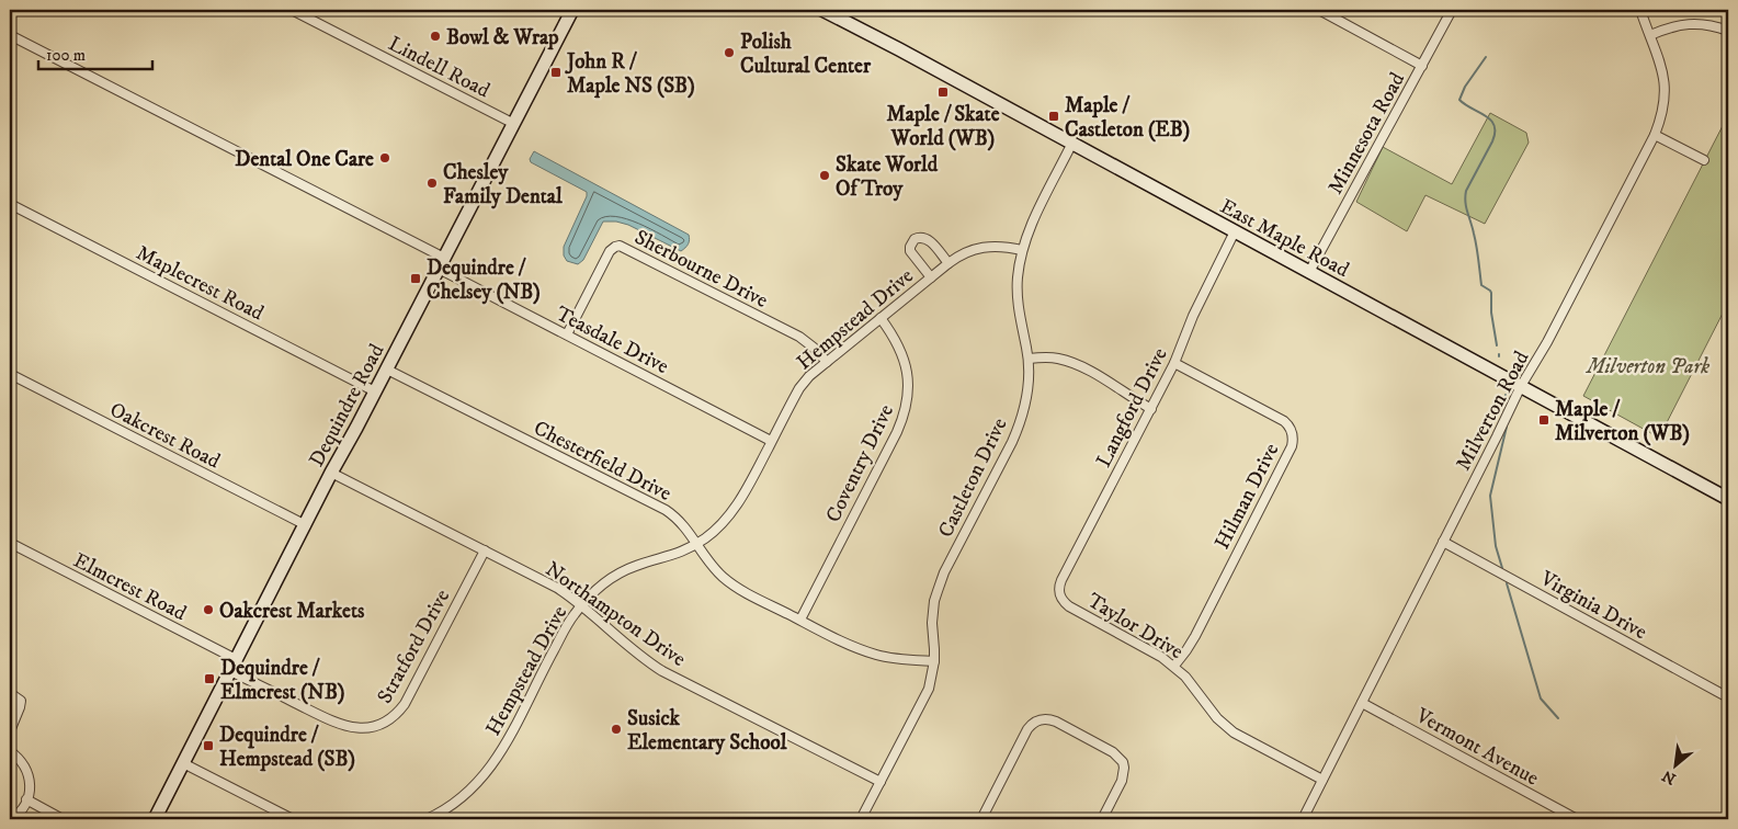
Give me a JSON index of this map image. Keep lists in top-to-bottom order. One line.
{"streets":{"main road":["East Maple Road","Dequindre Road"],"street":["Lindell Road","Minnesota Road","Sherbourne Drive","Maplecrest Road","Hempstead Drive","Teasdale Drive","Langford Drive","Milverton Road","Oakcrest Road","Chesterfield Drive","Coventry Drive","Castleton Drive","Hilman Drive","Elmcrest Road","Virginia Drive","Northampton Drive","Taylor Drive","Stratford Drive","Vermont Avenue"]},"crossings":[["Lindell Road","Dequindre Road"],["Minnesota Road","East Maple Road"],["East Maple Road","Langford Drive"],["East Maple Road","Milverton Road"],["East Maple Road","Castleton Drive"],["Sherbourne Drive","Hempstead Drive"],["Sherbourne Drive","Teasdale Drive"],["Maplecrest Road","Dequindre Road"],["Hempstead Drive","Teasdale Drive"],["Hempstead Drive","Chesterfield Drive"],["Hempstead Drive","Coventry Drive"],["Hempstead Drive","Castleton Drive"],["Hempstead Drive","Northampton Drive"],["Teasdale Drive","Dequindre Road"],["Dequindre Road","Oakcrest Road"],["Dequindre Road","Chesterfield Drive"],["Dequindre Road","Elmcrest Road"],["Dequindre Road","Northampton Drive"],["Dequindre Road","Stratford Drive"],["Langford Drive","Hilman Drive"],["Langford Drive","Taylor Drive"],["Milverton Road","Virginia Drive"],["Milverton Road","Taylor Drive"],["Milverton Road","Vermont Avenue"],["Chesterfield Drive","Coventry Drive"],["Chesterfield Drive","Castleton Drive"],["Castleton Drive","Northampton Drive"],["Hilman Drive","Taylor Drive"],["Elmcrest Road","Stratford Drive"],["Northampton Drive","Stratford Drive"]],"parks":["Milverton Park"],"places":{"other":["Bowl & Wrap","Polish Cultural Center","Dental One Care","Skate World Of Troy","Chesley Family Dental","Oakcrest Markets","Susick Elementary School"],"transit":["John R / Maple NS (SB)","Maple / Skate World (WB)","Maple / Castleton (EB)","Dequindre / Chelsey (NB)","Maple / Milverton (WB)","Dequindre / Elmcrest (NB)","Dequindre / Hempstead (SB)"]},"scale_bar":"100 m","north":"bottom left"}
